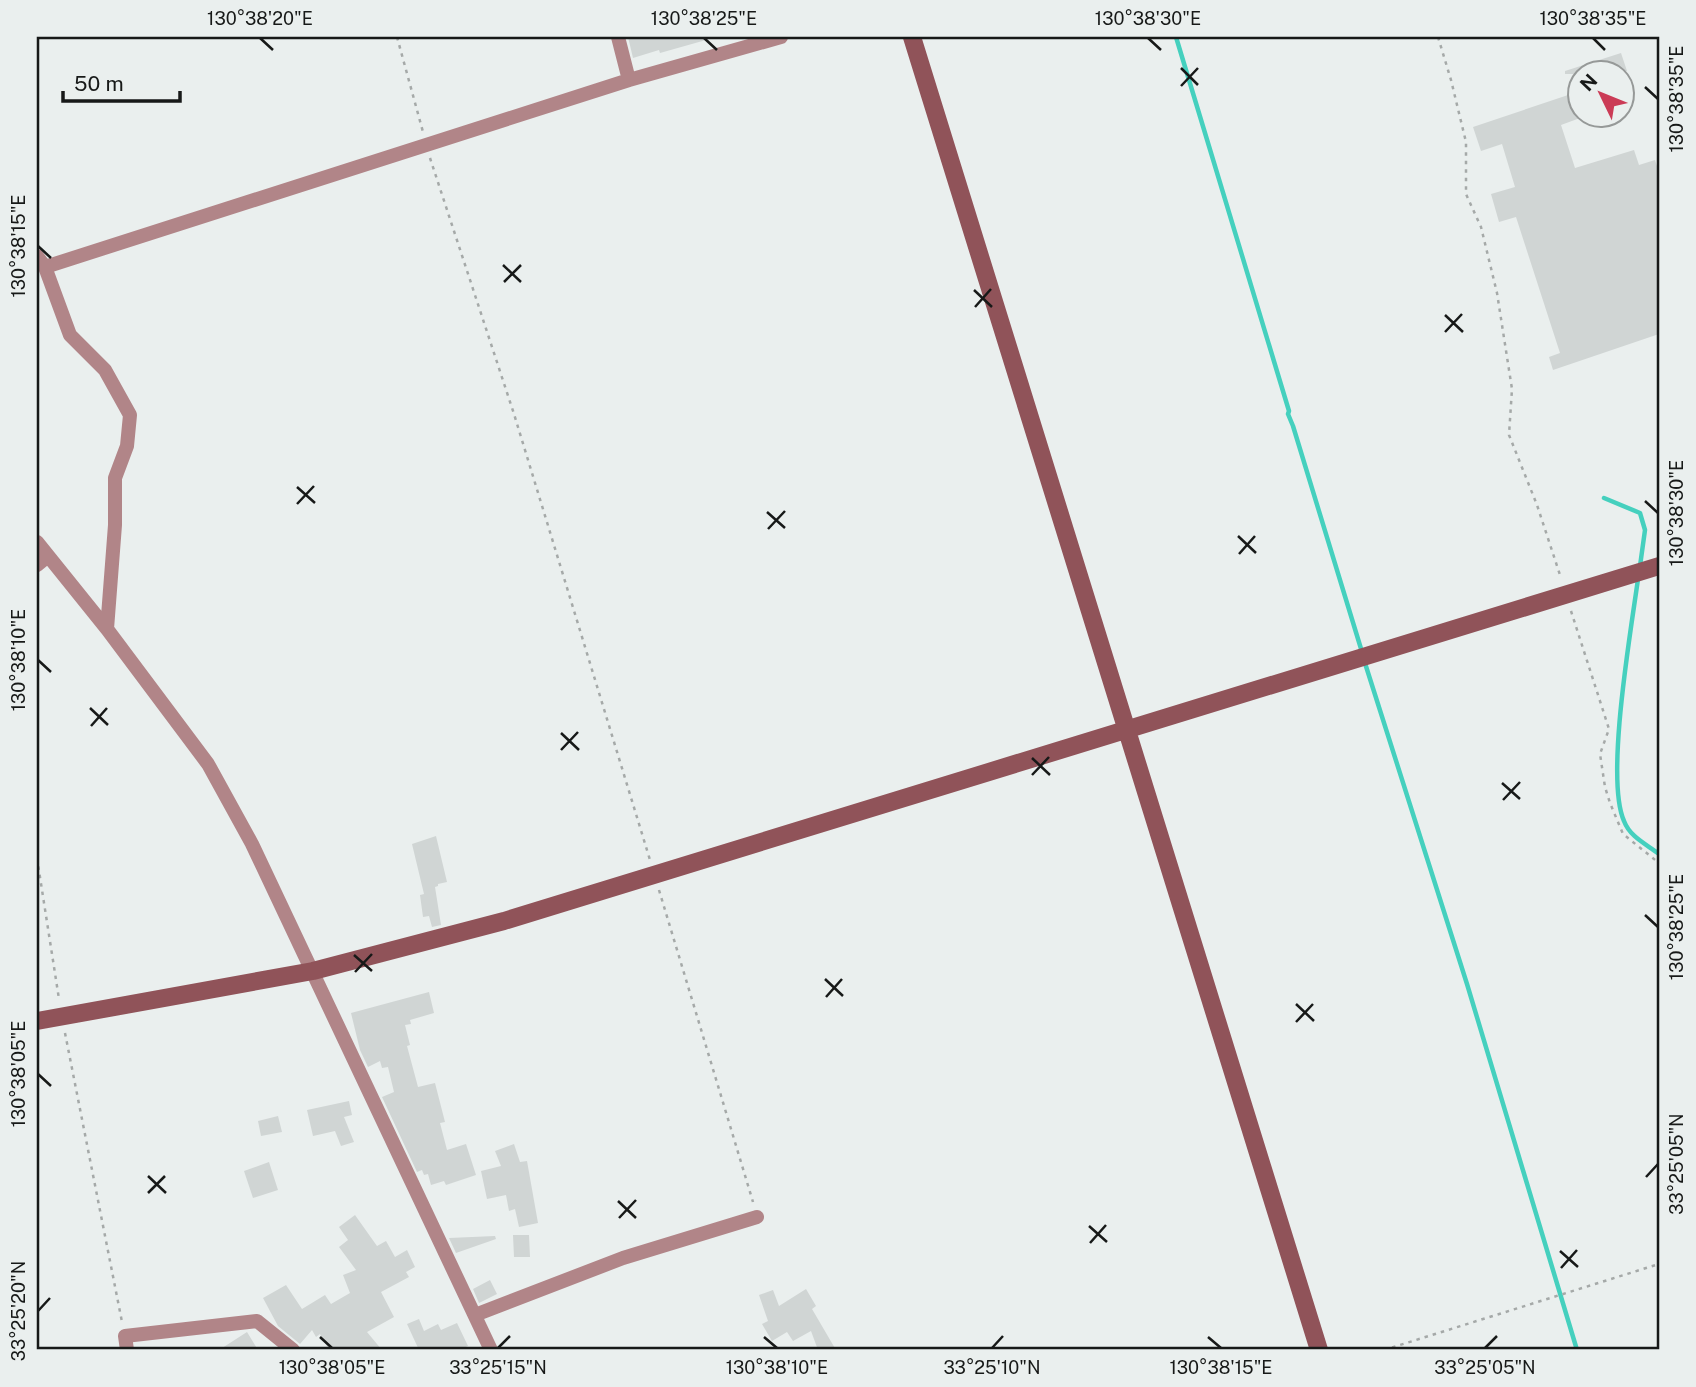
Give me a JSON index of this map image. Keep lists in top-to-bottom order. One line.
{"scale_bar":"50 m","north":"top left","coordinates":["130°38'20\"E","130°38'25\"E","130°38'30\"E","130°38'35\"E","130°38'15\"E","130°38'10\"E","130°38'05\"E","33°25'05\"N","33°25'20\"N","33°25'15\"N","33°25'10\"N"]}
